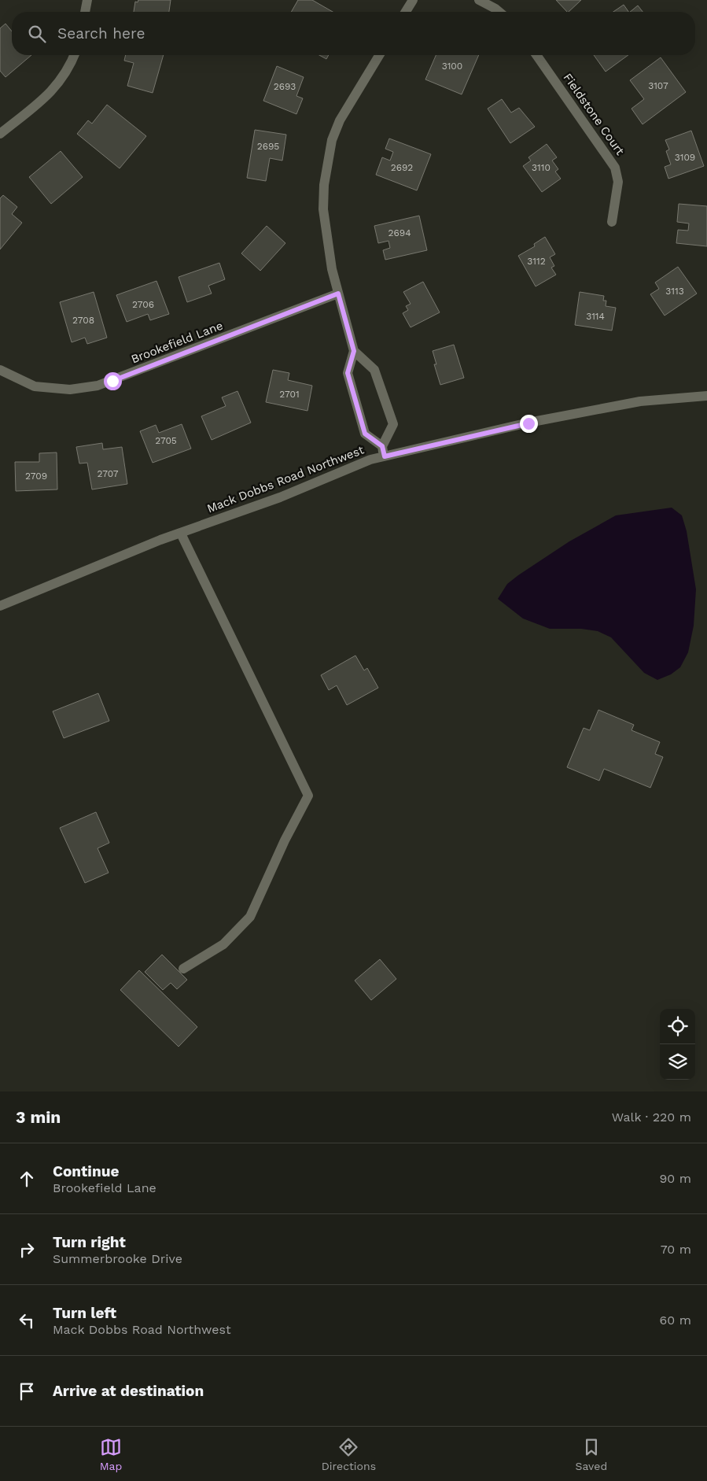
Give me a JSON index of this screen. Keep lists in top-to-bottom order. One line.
{"streets":{"street":["Fieldstone Court","Brookefield Lane","Mack Dobbs Road Northwest"]},"house_numbers":["3100","3107","2693","2695","3109","2692","3110","2694","3112","3113","2706","3114","2708","2701","2705","2707","2709"],"page":{"search":"Search here","heading":["3 min","Walk · 220 m"],"list":[["Continue","Brookefield Lane","90 m"],["Turn right","Summerbrooke Drive","70 m"],["Turn left","Mack Dobbs Road Northwest","60 m"],"Arrive at destination"],"nav":["Map","Directions","Saved"]}}
